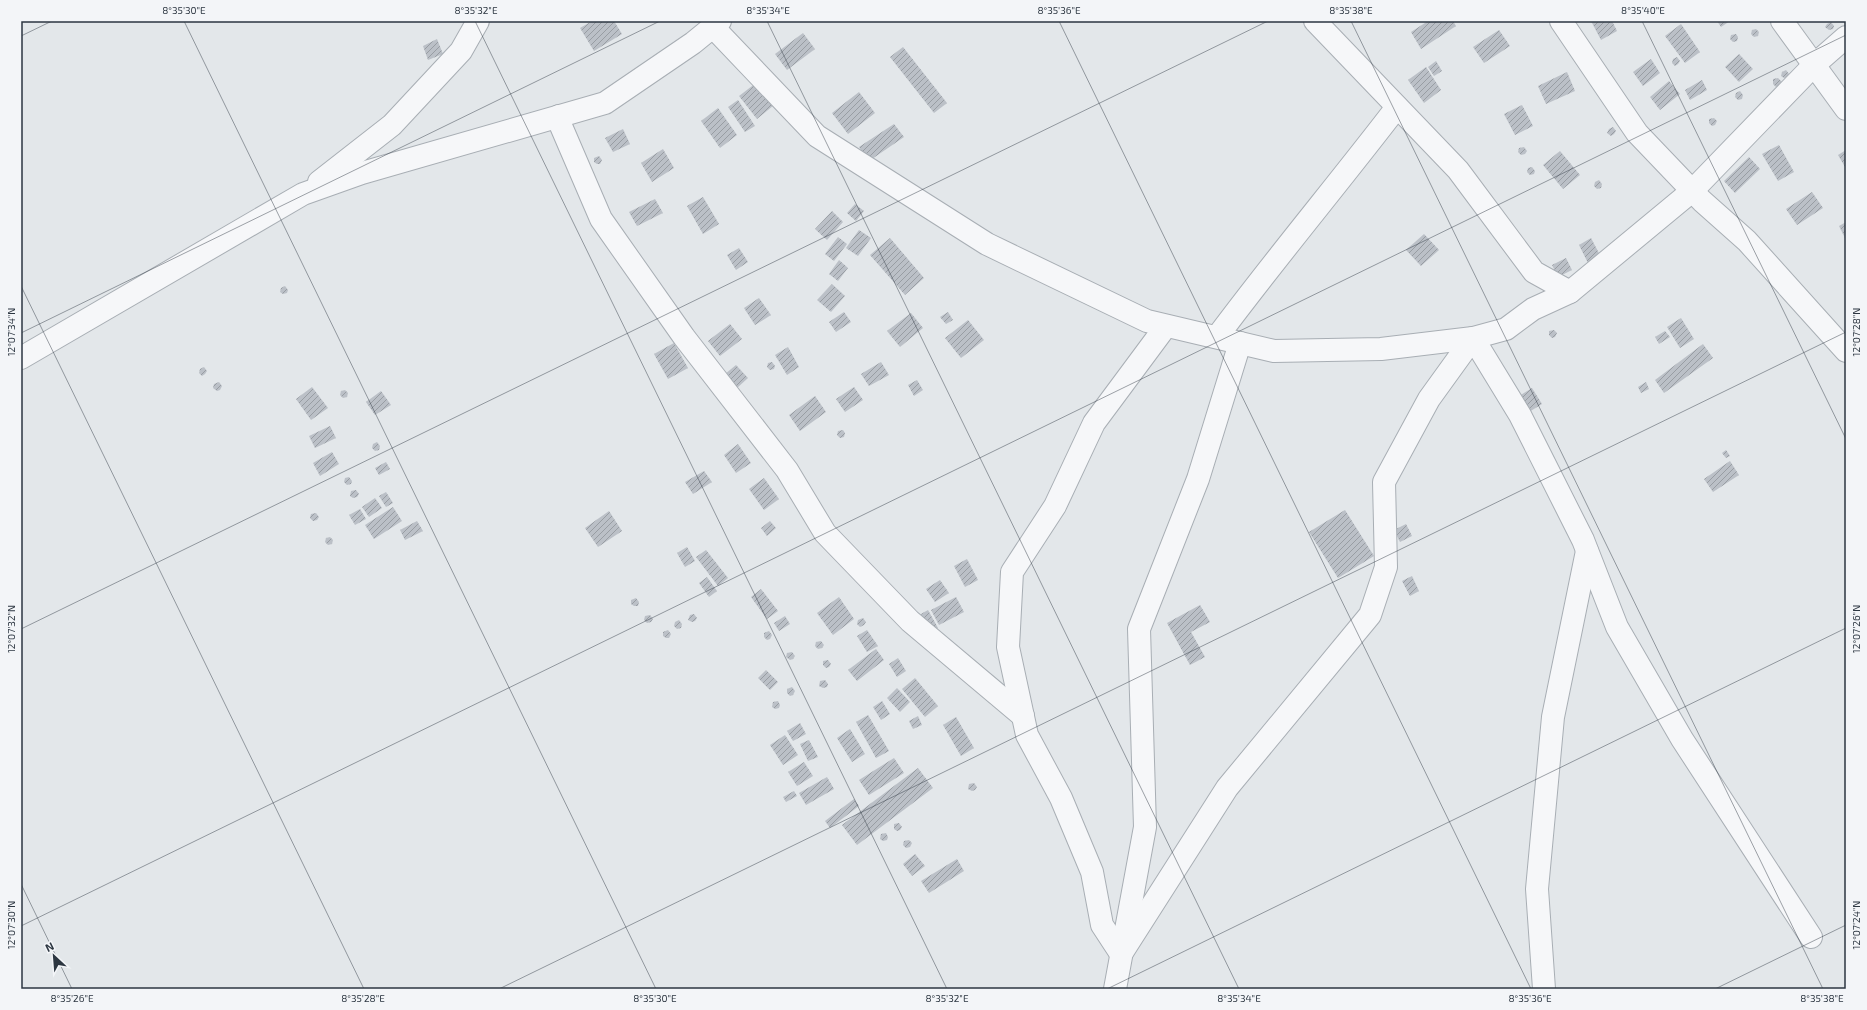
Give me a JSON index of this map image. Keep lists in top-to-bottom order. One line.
{"north":"top left","coordinates":["8°35'30\"E","8°35'32\"E","8°35'34\"E","8°35'36\"E","8°35'38\"E","8°35'40\"E","12°07'34\"N","12°07'28\"N","12°07'32\"N","12°07'26\"N","12°07'30\"N","12°07'24\"N","8°35'26\"E","8°35'28\"E"]}
